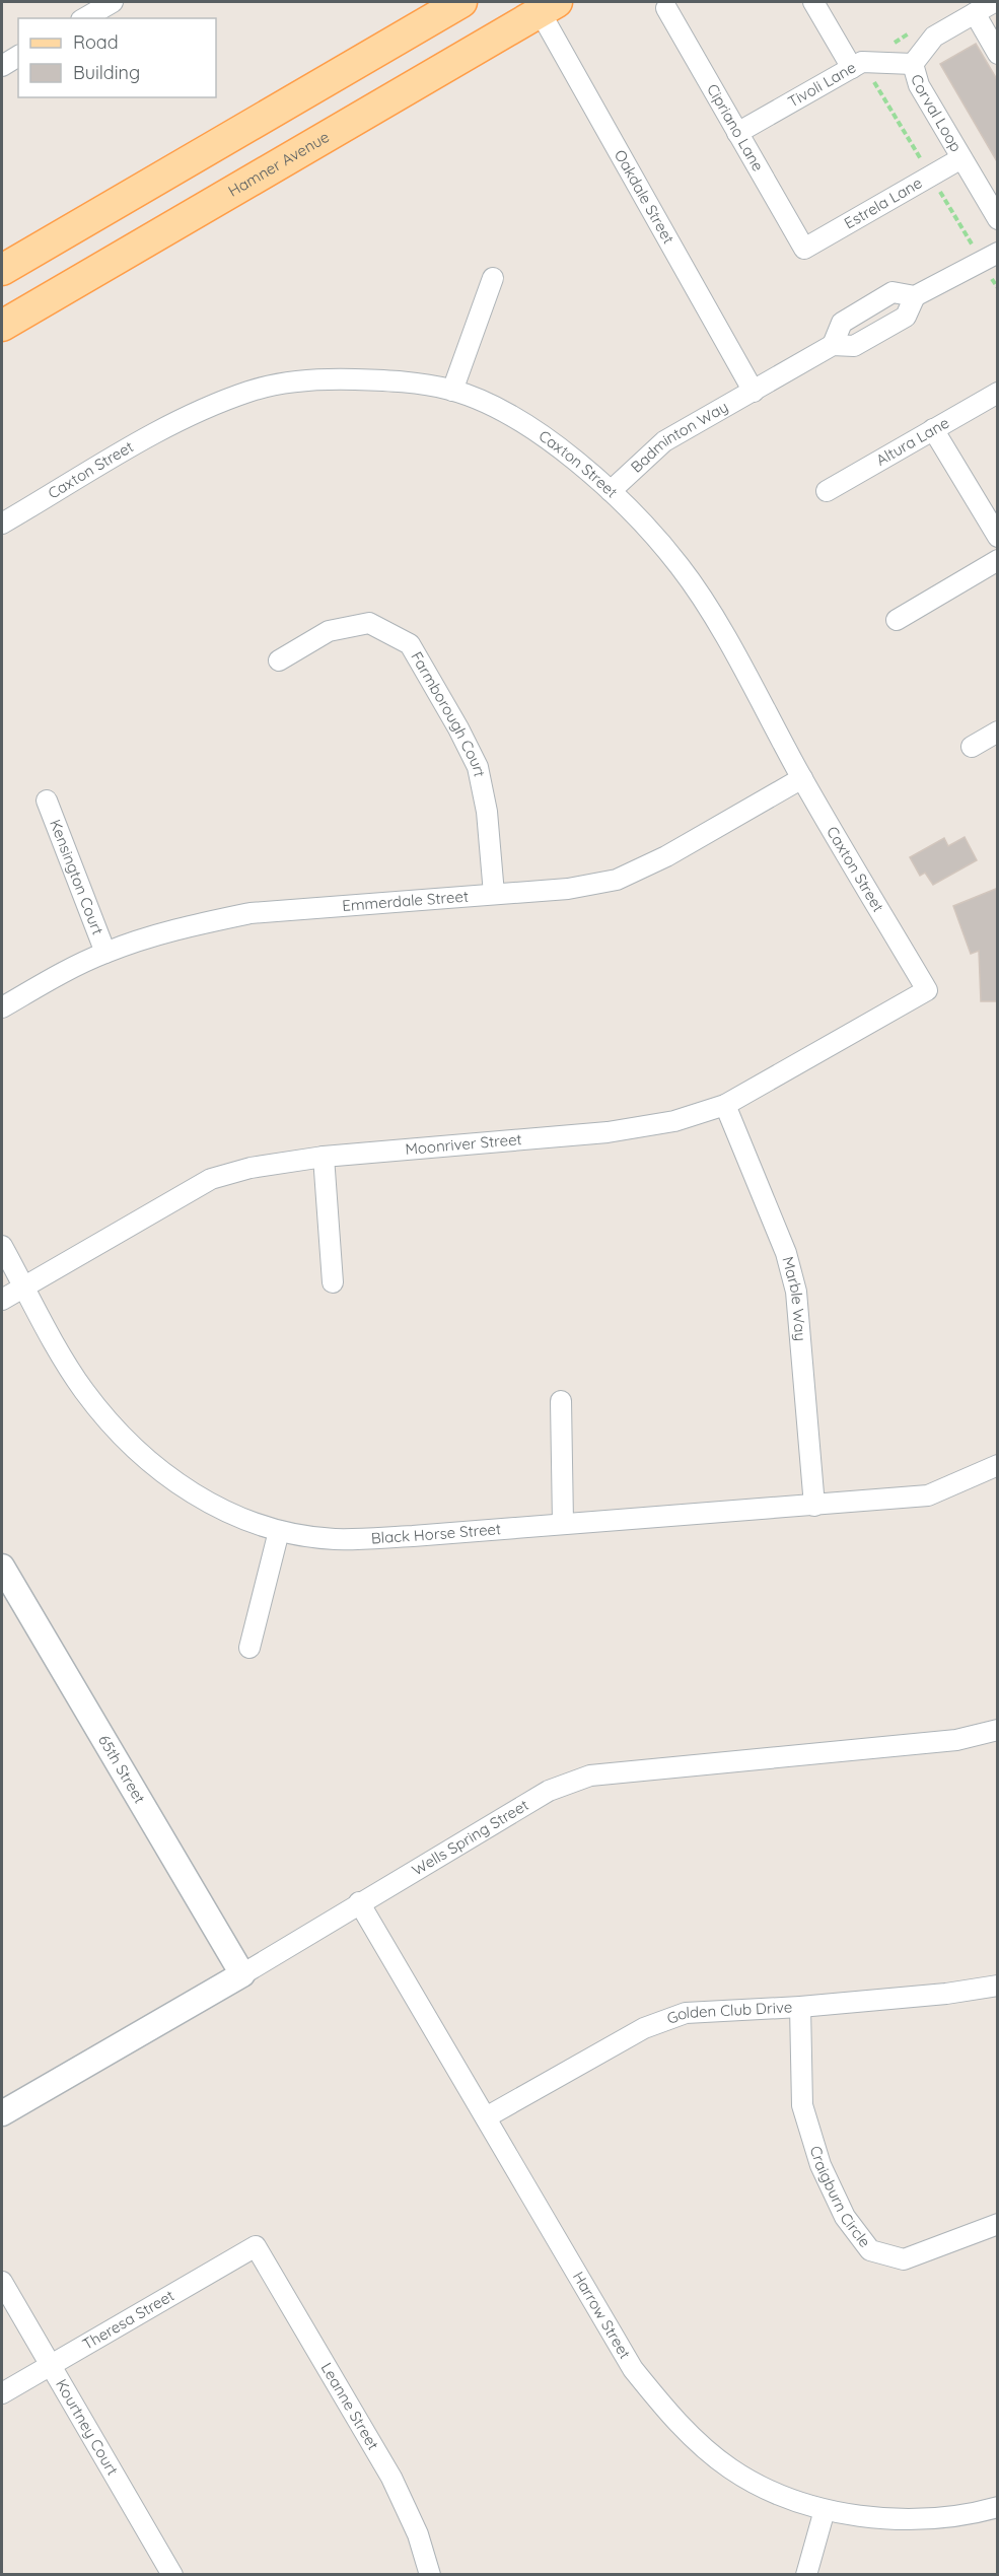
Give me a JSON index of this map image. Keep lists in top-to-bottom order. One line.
{"streets":{"main road":["Hamner Avenue"],"street":["Tivoli Lane","Corval Loop","Cipriano Lane","Oakdale Street","Estrela Lane","Badminton Way","Altura Lane","Caxton Street","Farmborough Court","Kensington Court","Emmerdale Street","Moonriver Street","Marble Way","Black Horse Street","65th Street","Wells Spring Street","Golden Club Drive","Craigburn Circle","Harrow Street","Theresa Street","Leanne Street","Kourtney Court"]},"crossings":[["Tivoli Lane","Corval Loop"],["Tivoli Lane","Cipriano Lane"],["Corval Loop","Estrela Lane"],["Cipriano Lane","Estrela Lane"],["Hamner Avenue","Oakdale Street"],["Oakdale Street","Badminton Way"],["Badminton Way","Caxton Street"],["Caxton Street","Emmerdale Street"],["Caxton Street","Moonriver Street"],["Farmborough Court","Emmerdale Street"],["Kensington Court","Emmerdale Street"],["Moonriver Street","Marble Way"],["Moonriver Street","Black Horse Street"],["Marble Way","Black Horse Street"],["65th Street","Wells Spring Street"],["Wells Spring Street","Harrow Street"],["Golden Club Drive","Craigburn Circle"],["Golden Club Drive","Harrow Street"],["Theresa Street","Leanne Street"],["Theresa Street","Kourtney Court"]],"legend":["Road","Building"]}
